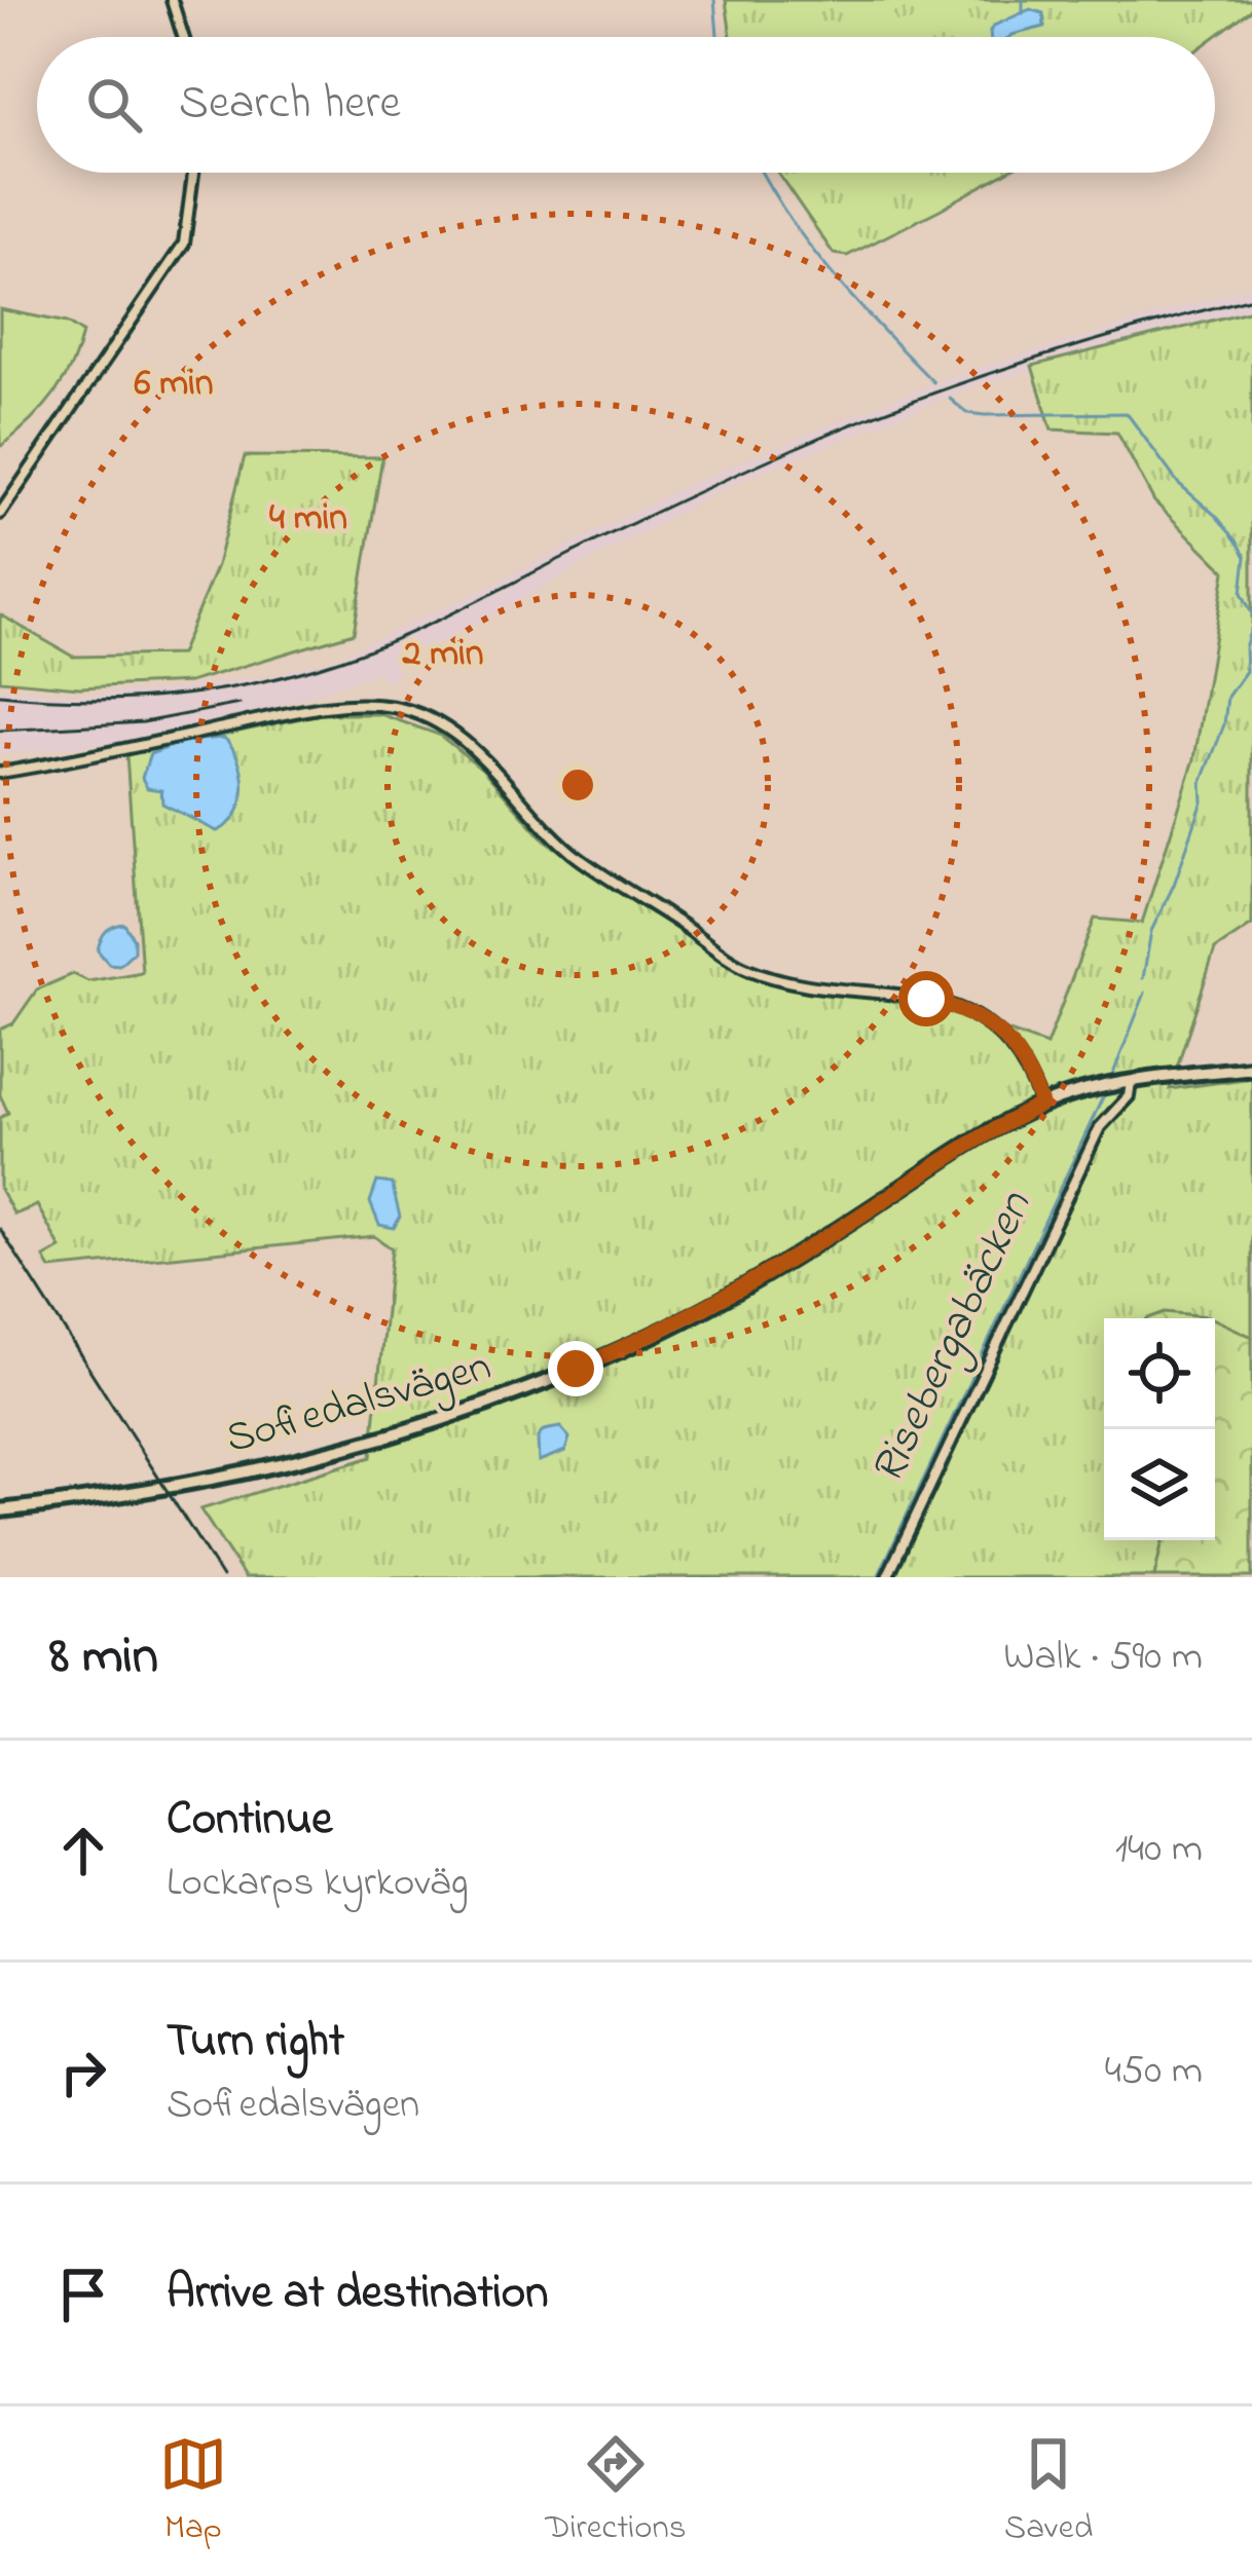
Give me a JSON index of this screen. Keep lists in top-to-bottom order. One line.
{"streets":{"main road":["Sofiedalsvägen"]},"water":["Risebergabäcken"],"page":{"search":"Search here","heading":["8 min","Walk · 590 m"],"list":[["Continue","Lockarps kyrkoväg","140 m"],["Turn right","Sofiedalsvägen","450 m"],"Arrive at destination"],"nav":["Map","Directions","Saved"]},"rings":["6 min","4 min","2 min"]}
